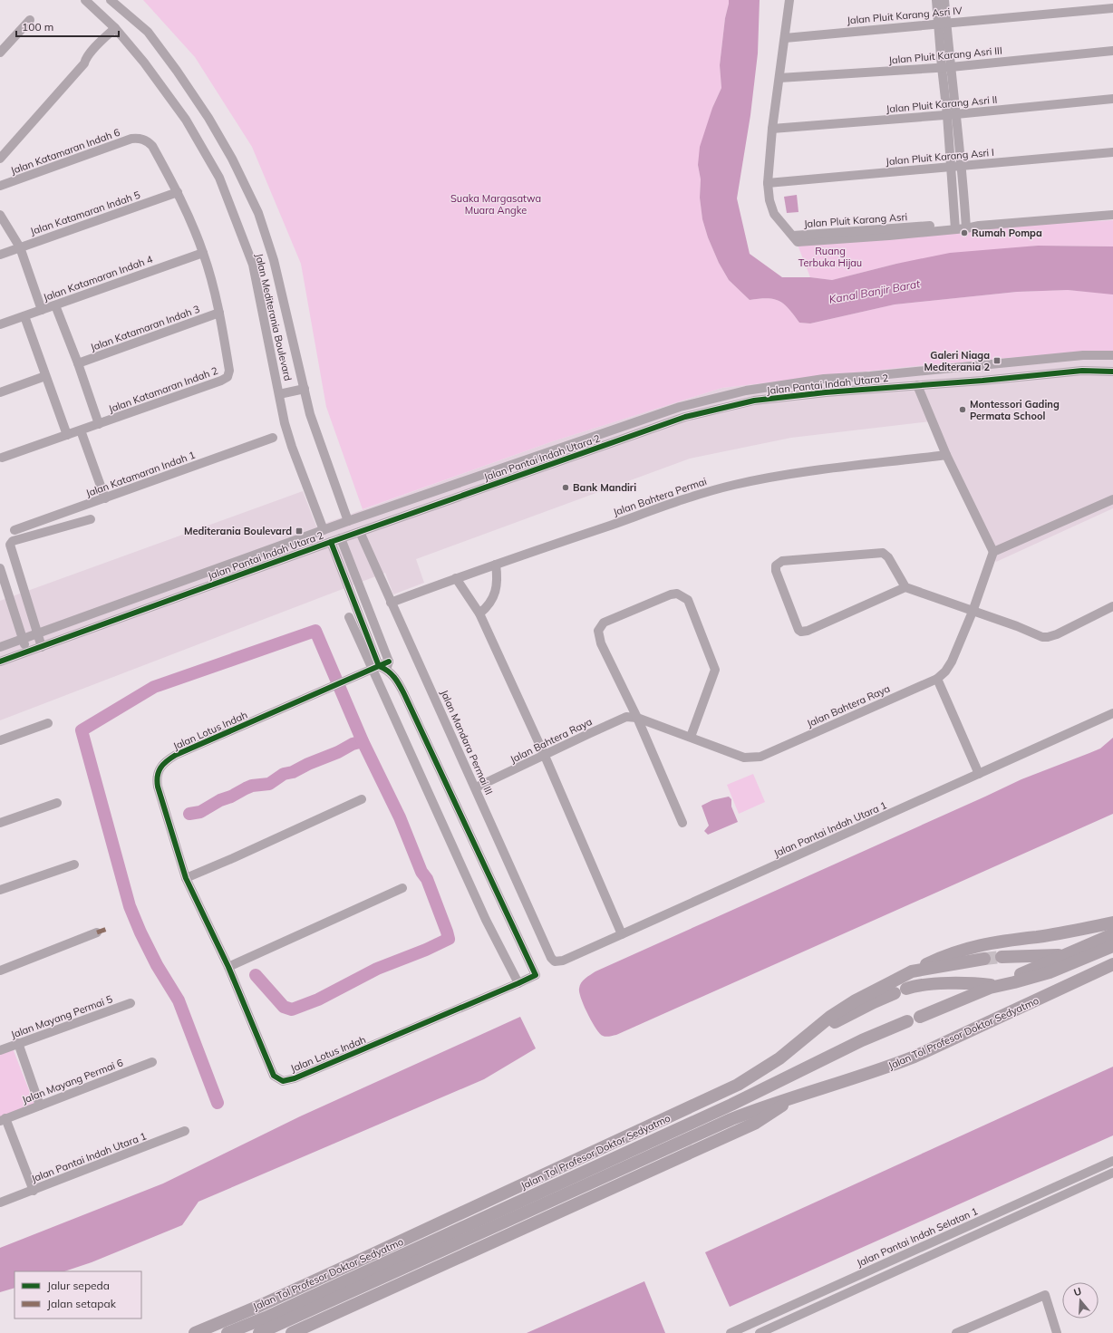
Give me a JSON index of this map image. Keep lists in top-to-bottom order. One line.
{"streets":{"highway":["Jalan Tol Profesor Doktor Sedyatmo"],"street":["Jalan Pluit Karang Asri IV","Jalan Pluit Karang Asri III","Jalan Pluit Karang Asri II","Jalan Katamaran Indah 6","Jalan Pluit Karang Asri I","Jalan Katamaran Indah 5","Jalan Pluit Karang Asri","Jalan Katamaran Indah 4","Jalan Mediterania Boulevard","Jalan Katamaran Indah 3","Jalan Pantai Indah Utara 2","Jalan Katamaran Indah 2","Jalan Katamaran Indah 1","Jalan Bahtera Permai","Jalan Bahtera Raya","Jalan Lotus Indah","Jalan Mandara Permai III","Jalan Pantai Indah Utara 1","Jalan Mayang Permai 5","Jalan Mayang Permai 6","Jalan Pantai Indah Selatan 1"]},"crossings":[["Jalan Katamaran Indah 6","Jalan Mediterania Boulevard"],["Jalan Katamaran Indah 6","Jalan Katamaran Indah 2"],["Jalan Pluit Karang Asri I","Jalan Pluit Karang Asri"],["Jalan Katamaran Indah 5","Jalan Katamaran Indah 2"],["Jalan Katamaran Indah 4","Jalan Katamaran Indah 2"],["Jalan Mediterania Boulevard","Jalan Pantai Indah Utara 2"],["Jalan Katamaran Indah 3","Jalan Katamaran Indah 2"],["Jalan Pantai Indah Utara 2","Jalan Lotus Indah"],["Jalan Pantai Indah Utara 2","Jalan Mandara Permai III"],["Jalan Bahtera Permai","Jalan Mandara Permai III"],["Jalan Bahtera Raya","Jalan Mandara Permai III"],["Jalan Mandara Permai III","Jalan Pantai Indah Utara 1"]],"water":["Kanal Banjir Barat"],"parks":["Suaka Margasatwa Muara Angke","Ruang Terbuka Hijau"],"places":{"other":["Rumah Pompa","Montessori Gading Permata School","Bank Mandiri"],"transit":["Galeri Niaga Mediterania 2","Mediterania Boulevard"]},"legend":["Jalur sepeda","Jalan setapak"],"scale_bar":"100 m","north":"top"}
